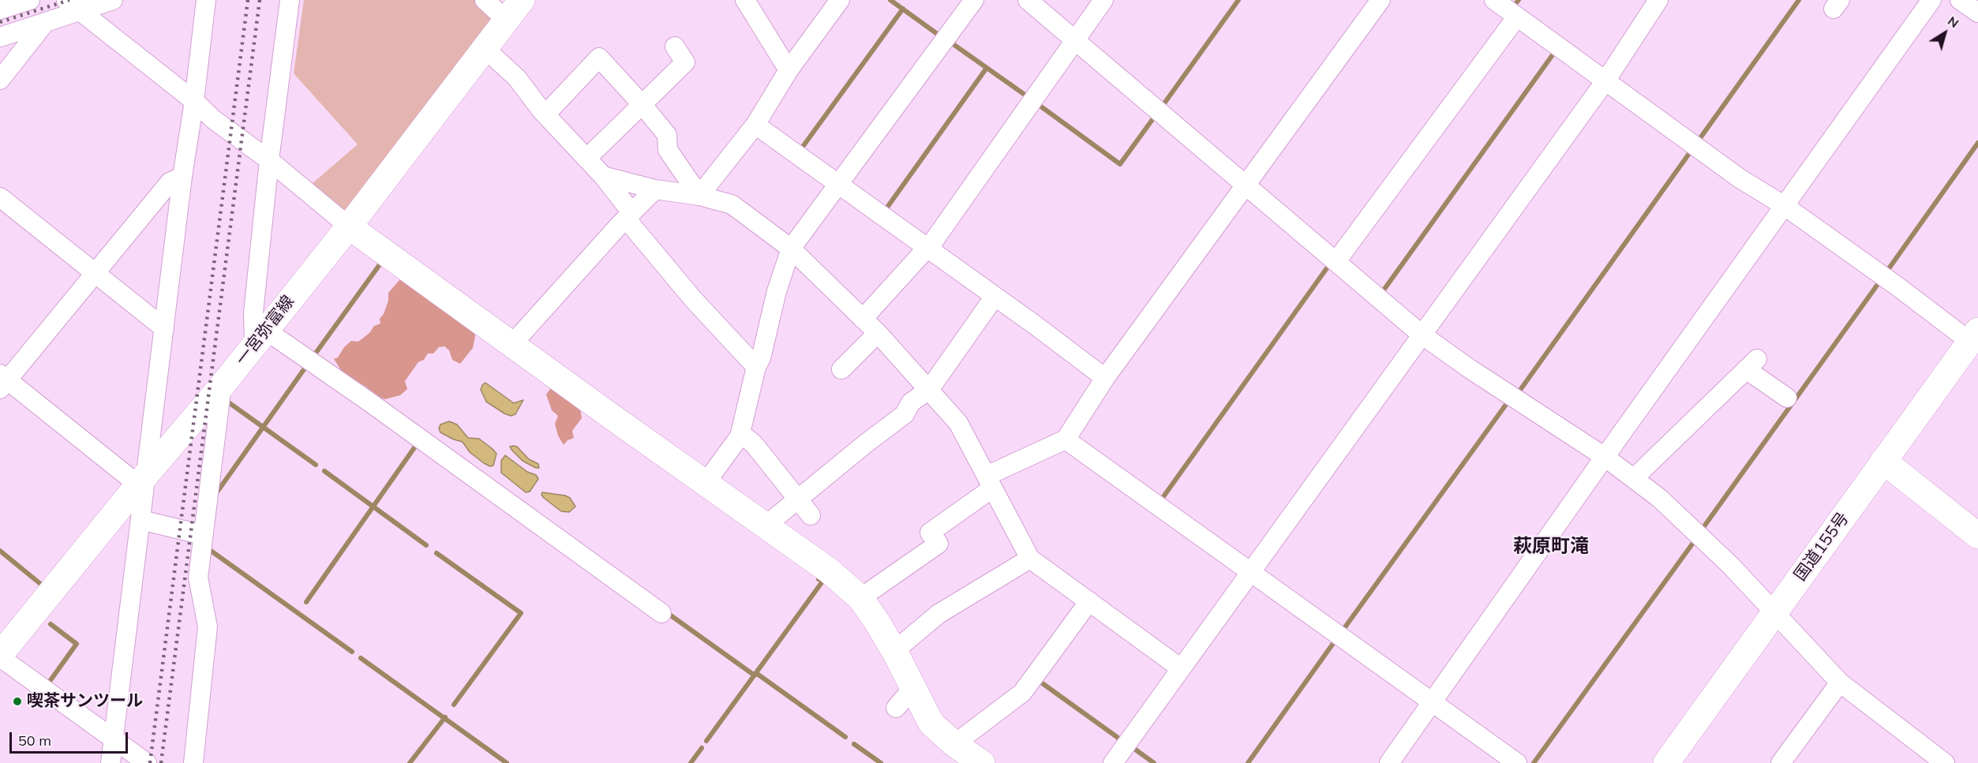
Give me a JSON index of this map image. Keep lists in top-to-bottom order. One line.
{"streets":{"main road":["一宮弥富線","国道155号"]},"districts":["萩原町滝"],"places":["喫茶サンツール"],"scale_bar":"50 m","north":"top right"}
